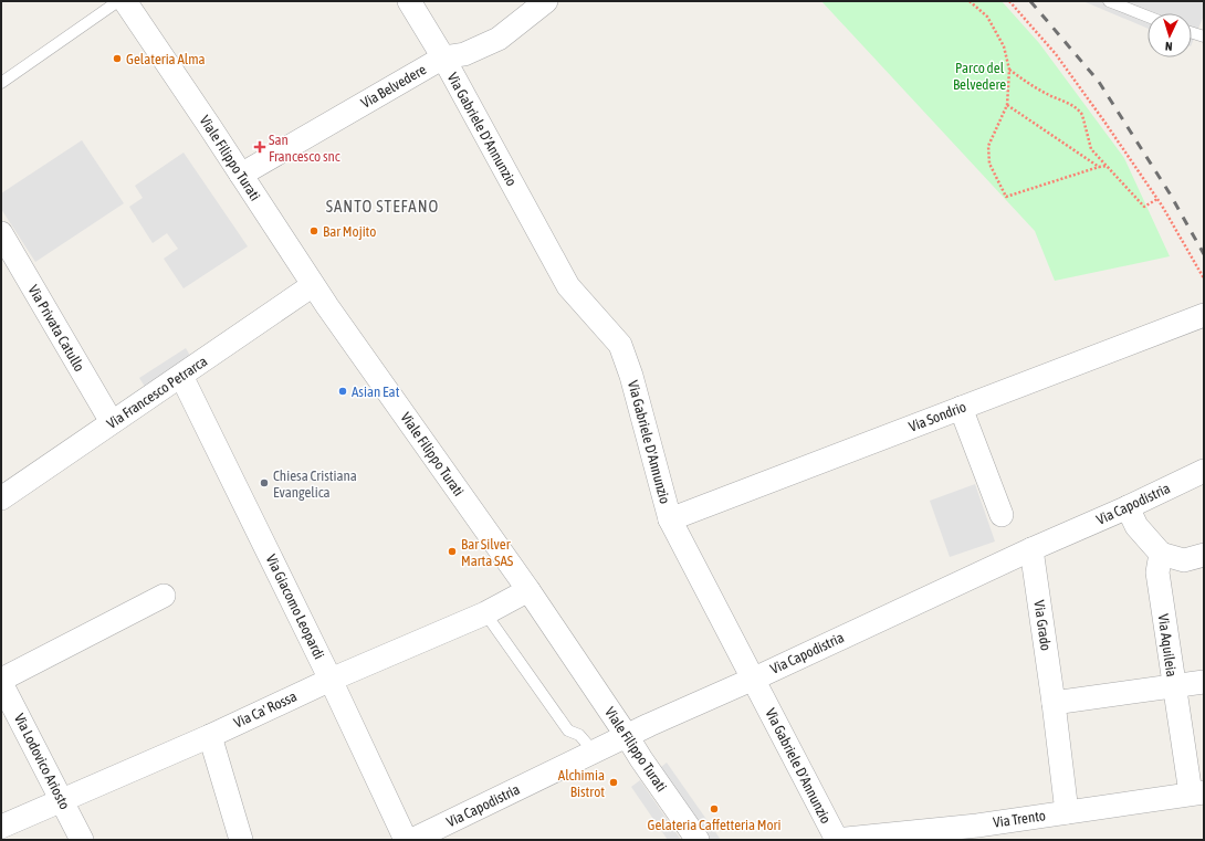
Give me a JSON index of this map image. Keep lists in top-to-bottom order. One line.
{"streets":{"street":["Via Belvedere","Via Gabriele D'Annunzio","Viale Filippo Turati","Via Privata Catullo","Via Francesco Petrarca","Via Sondrio","Via Capodistria","Via Giacomo Leopardi","Via Grado","Via Aquileia","Via Ca' Rossa","Via Lodovico Ariosto","Via Trento"]},"crossings":[["Via Belvedere","Via Gabriele D'Annunzio"],["Via Belvedere","Viale Filippo Turati"],["Via Gabriele D'Annunzio","Via Sondrio"],["Via Gabriele D'Annunzio","Via Capodistria"],["Via Gabriele D'Annunzio","Via Trento"],["Viale Filippo Turati","Via Francesco Petrarca"],["Viale Filippo Turati","Via Capodistria"],["Viale Filippo Turati","Via Ca' Rossa"],["Via Privata Catullo","Via Francesco Petrarca"],["Via Francesco Petrarca","Via Giacomo Leopardi"],["Via Capodistria","Via Grado"],["Via Giacomo Leopardi","Via Ca' Rossa"],["Via Grado","Via Trento"],["Via Aquileia","Via Trento"],["Via Ca' Rossa","Via Lodovico Ariosto"]],"districts":["SANTO STEFANO"],"parks":["Parco del Belvedere"],"places":{"other":["Gelateria Alma","Bar Mojito","Asian Eat","Chiesa Cristiana Evangelica","Bar Silver Marta SAS","Alchimia Bistrot","Gelateria Caffetteria Mori"],"health":["San Francesco snc"]},"north":"bottom"}
